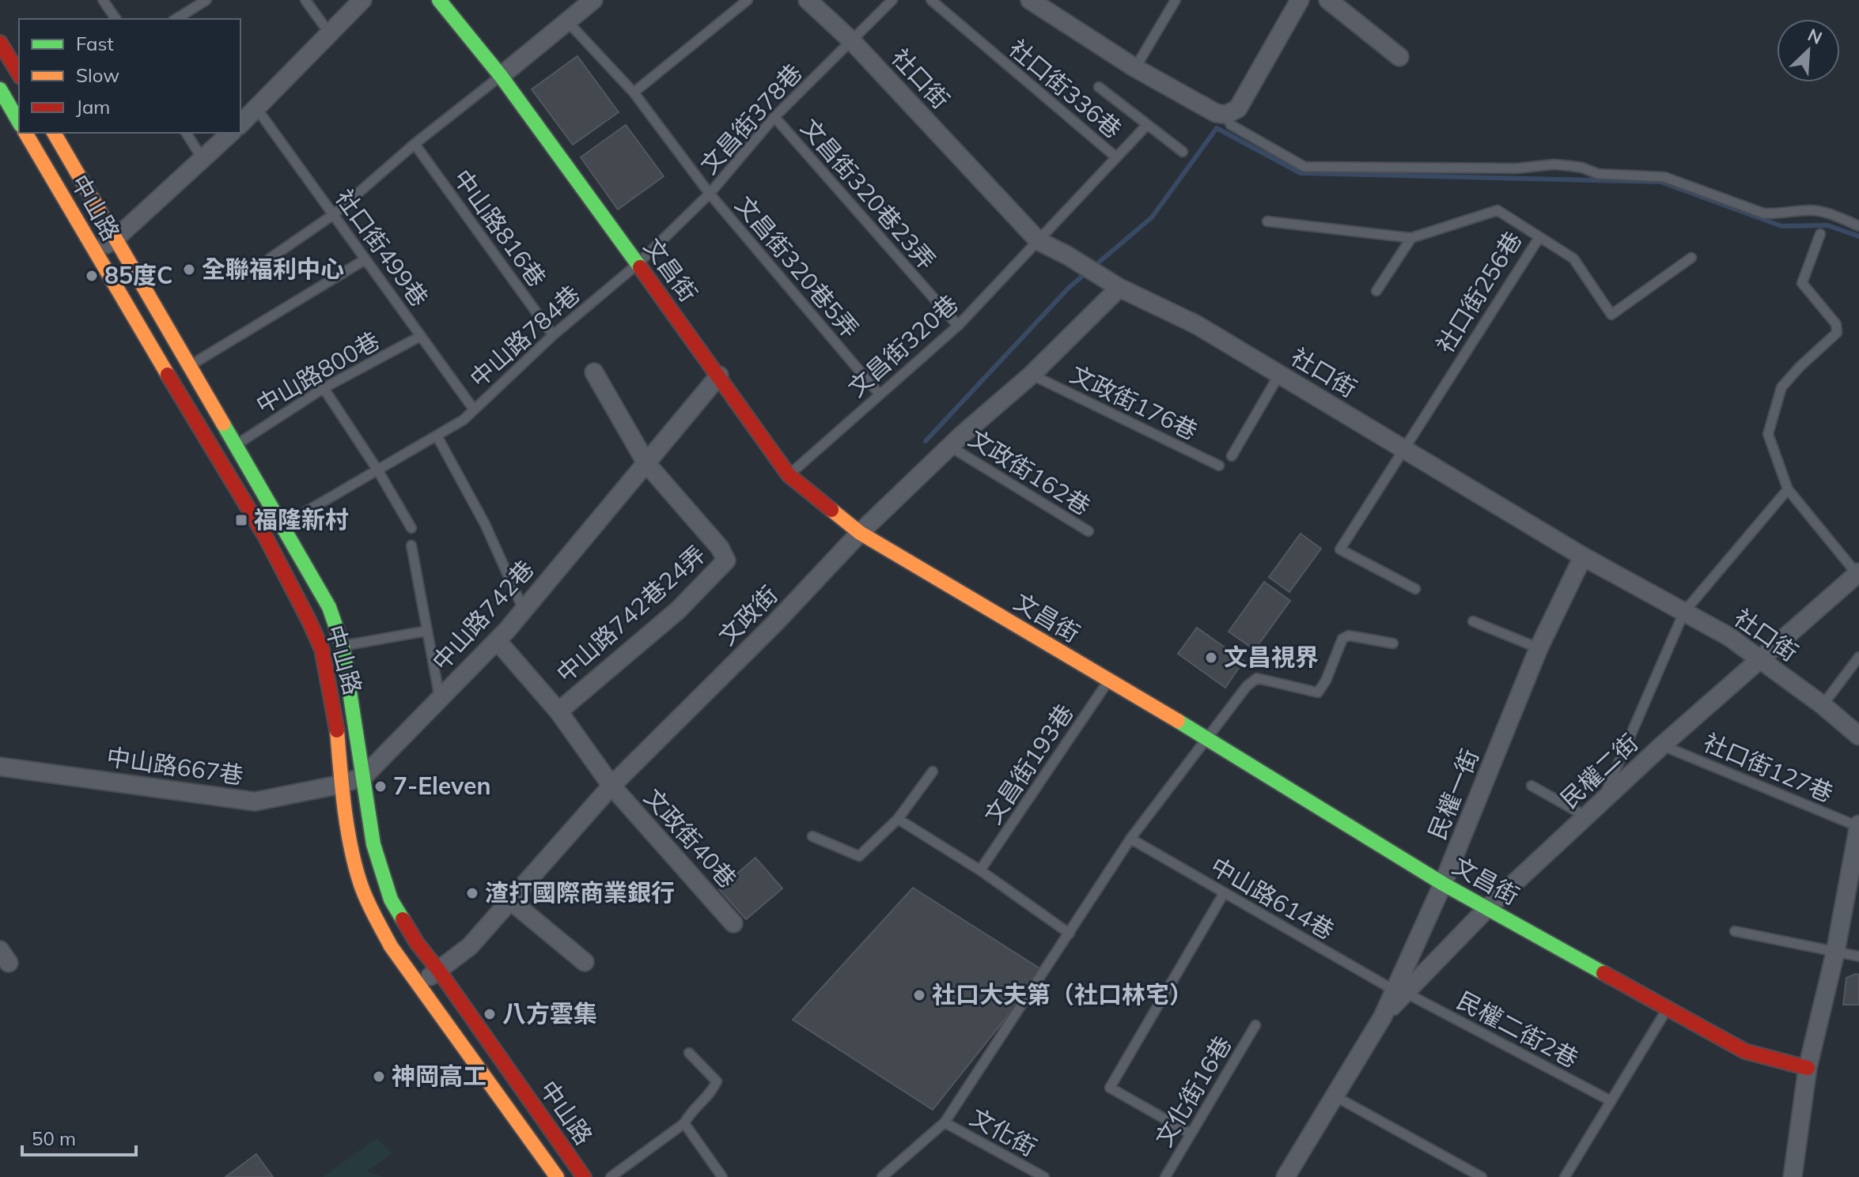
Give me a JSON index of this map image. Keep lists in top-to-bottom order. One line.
{"streets":{"street":["社口街","中山路","文昌街","中山路742巷24弄","中山路742巷","文政街","中山路667巷","民權二街","民權一街","文政街40巷"],"lane":["社口街336巷","文昌街378巷","文昌街320巷23弄","中山路816巷","社口街499巷","文昌街320巷5弄","社口街256巷","中山路784巷","文昌街320巷","中山路800巷","文政街176巷","文政街162巷","文昌街193巷","社口街127巷","中山路614巷","民權二街2巷","文化街16巷","文化街"]},"crossings":[["社口街","社口街336巷"],["社口街","文昌街378巷"],["社口街","社口街256巷"],["社口街","文昌街320巷"],["社口街","文政街"],["社口街","民權二街"],["社口街","民權一街"],["社口街336巷","文昌街320巷"],["文昌街378巷","文昌街320巷23弄"],["文昌街378巷","文昌街320巷5弄"],["文昌街378巷","文昌街"],["文昌街378巷","中山路784巷"],["文昌街320巷23弄","文昌街320巷"],["中山路","中山路784巷"],["中山路","中山路800巷"],["中山路","中山路742巷"],["中山路","文政街"],["中山路","中山路667巷"],["中山路816巷","中山路784巷"],["社口街499巷","中山路784巷"],["社口街499巷","中山路800巷"],["文昌街320巷5弄","文昌街320巷"],["文昌街","中山路784巷"],["文昌街","文昌街320巷"],["文昌街","中山路742巷"],["文昌街","文政街"],["文昌街","文昌街193巷"],["文昌街","民權二街"],["文昌街","民權一街"],["文政街176巷","文政街"],["文政街162巷","文政街"],["中山路742巷24弄","中山路742巷"],["中山路742巷24弄","文政街40巷"],["中山路742巷","中山路667巷"],["中山路742巷","文政街40巷"],["文政街","文政街40巷"],["社口街127巷","民權二街"],["民權二街","民權一街"],["民權二街","中山路614巷"],["民權二街","民權二街2巷"],["民權一街","中山路614巷"],["民權一街","民權二街2巷"],["中山路614巷","民權二街2巷"]],"places":{"other":["全聯福利中心","85度C","文昌視界","7-Eleven","渣打國際商業銀行","社口大夫第（社口林宅）","八方雲集","神岡高工"],"transit":["福隆新村"]},"legend":["Fast","Slow","Jam"],"scale_bar":"50 m","north":"top right"}
